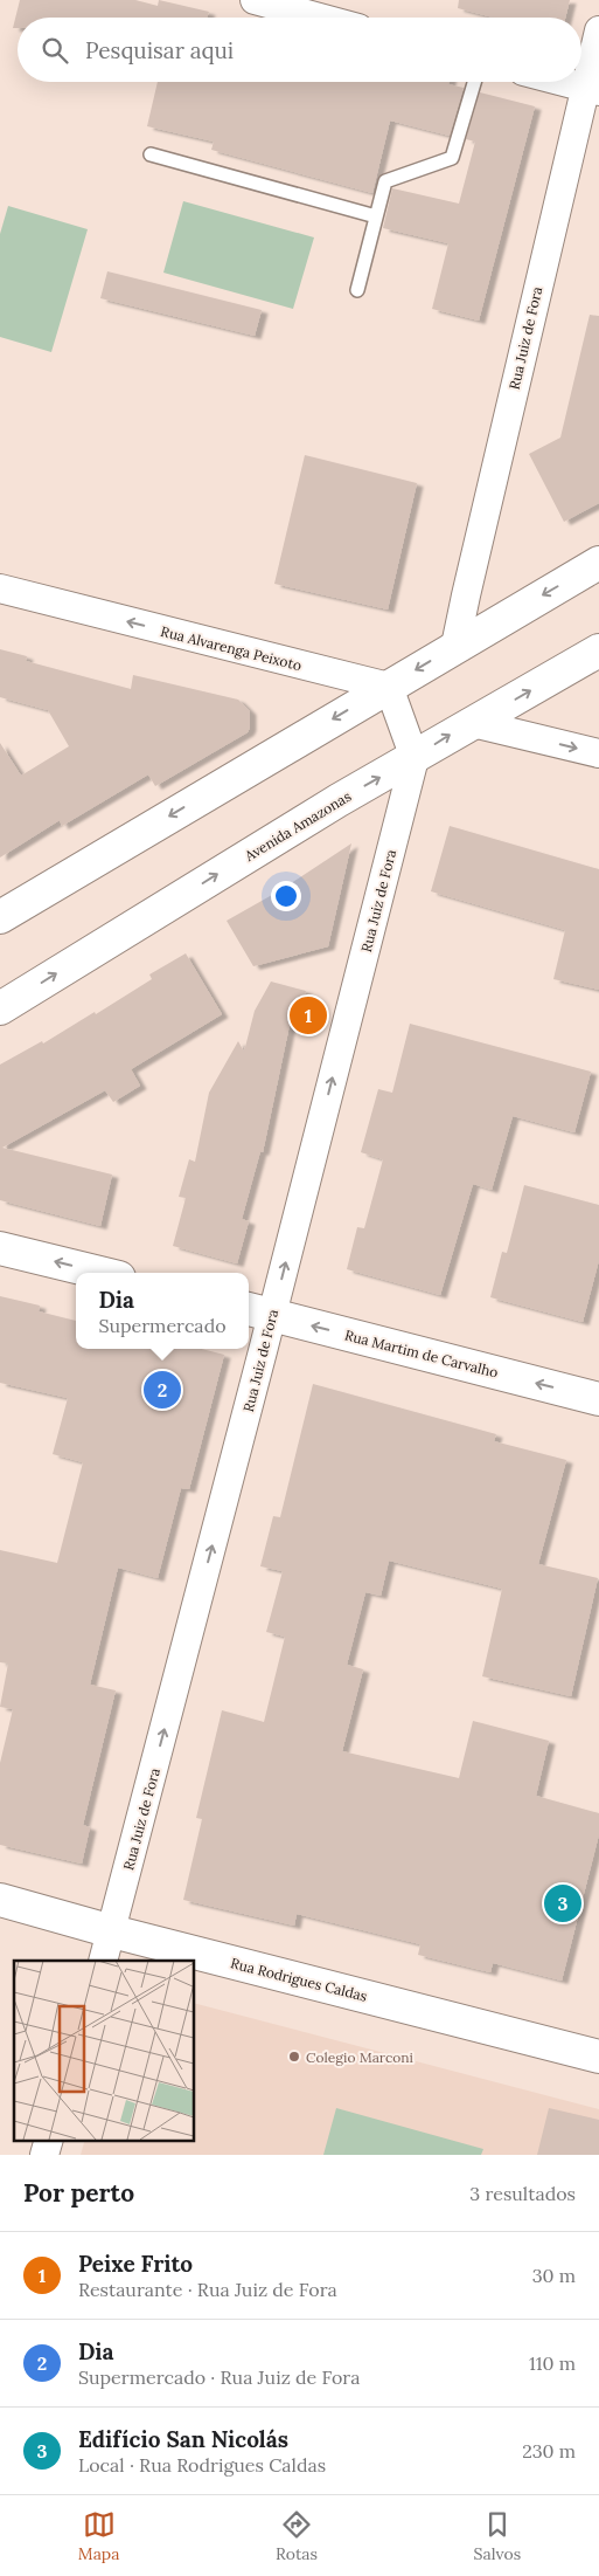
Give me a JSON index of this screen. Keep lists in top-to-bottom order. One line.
{"streets":{"main road":["Avenida Amazonas","Rua Martim de Carvalho","Rua Rodrigues Caldas"],"street":["Rua Juiz de Fora","Rua Alvarenga Peixoto"]},"crossings":[["Rua Juiz de Fora","Avenida Amazonas"],["Rua Juiz de Fora","Rua Martim de Carvalho"],["Rua Juiz de Fora","Rua Rodrigues Caldas"]],"one_way":["Rua Juiz de Fora","Rua Alvarenga Peixoto","Rua Martim de Carvalho"],"places":["Colegio Marconi"],"page":{"search":"Pesquisar aqui","pins":["1","2","3"],"popup":["Dia","Supermercado"],"heading":["Por perto","3 resultados"],"list":[{"mark":"1","name":"Peixe Frito","note":"Restaurante · Rua Juiz de Fora","value":"30 m"},{"mark":"2","name":"Dia","note":"Supermercado · Rua Juiz de Fora","value":"110 m"},{"mark":"3","name":"Edifício San Nicolás","note":"Local · Rua Rodrigues Caldas","value":"230 m"}],"nav":["Mapa","Rotas","Salvos"]}}
